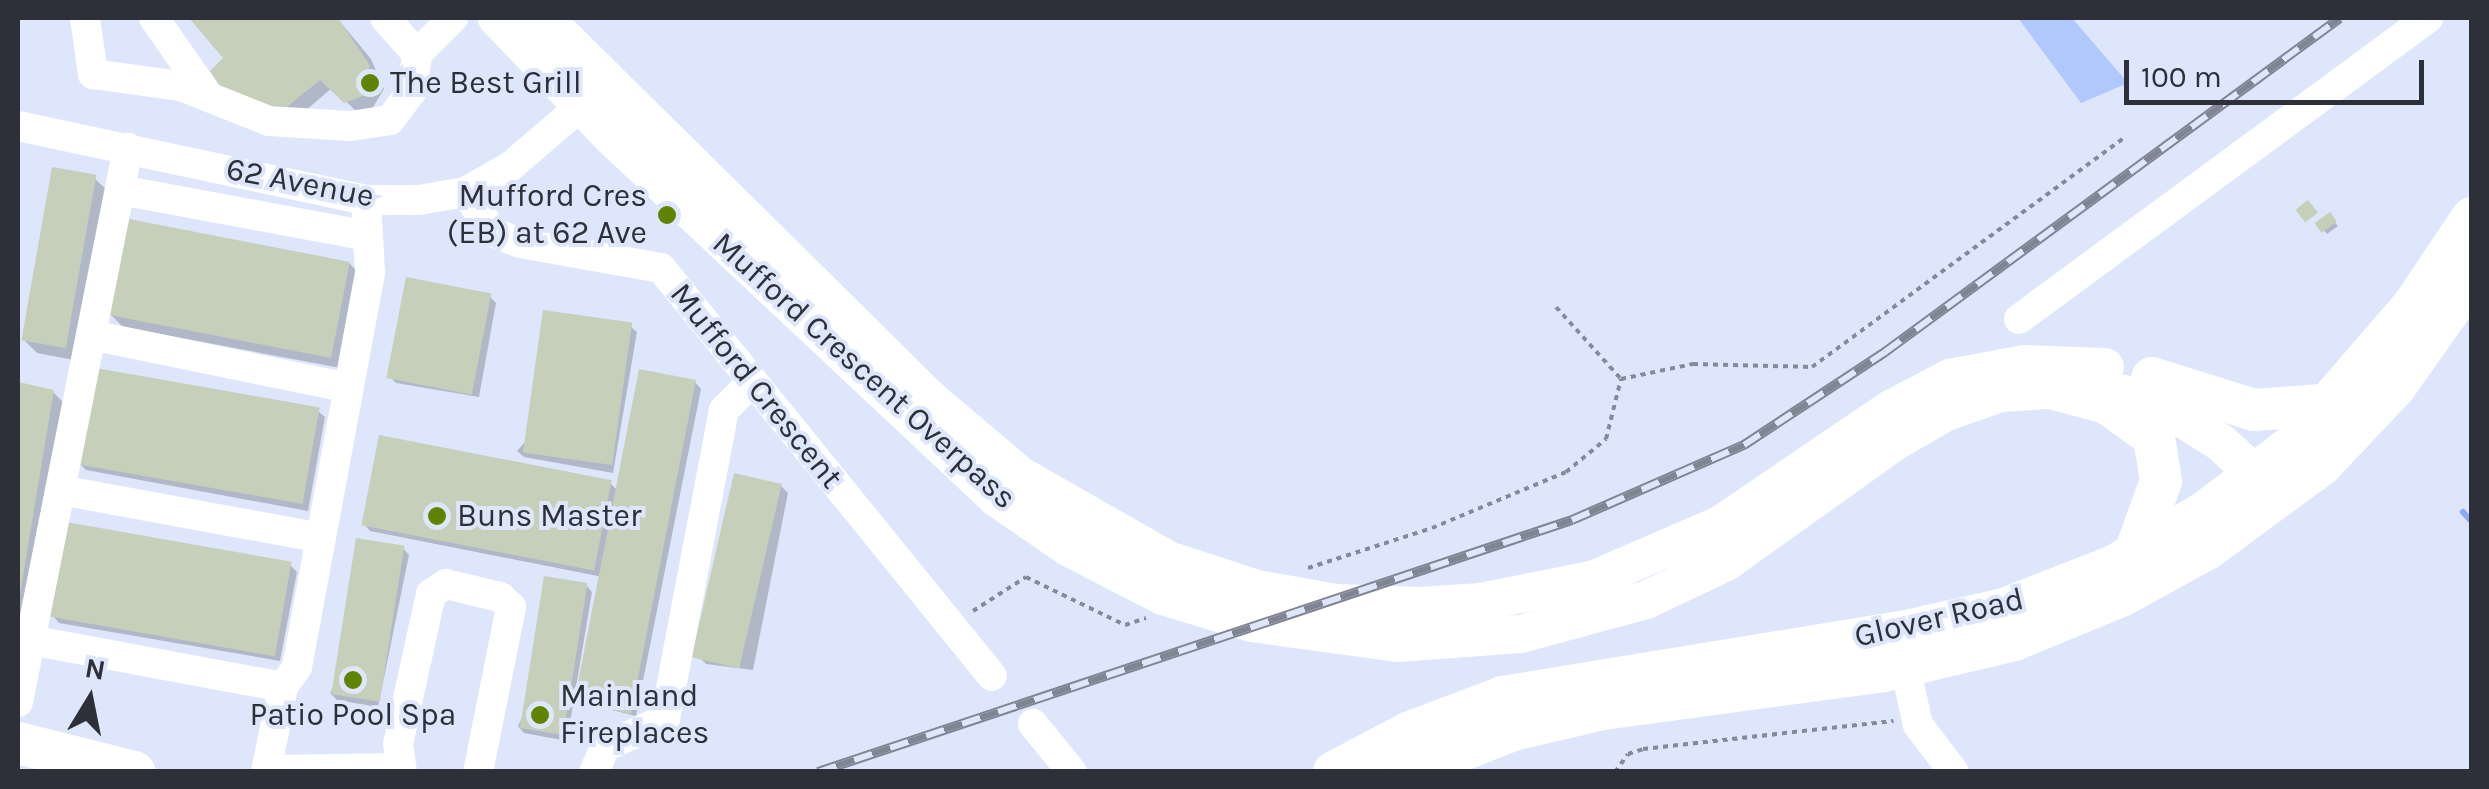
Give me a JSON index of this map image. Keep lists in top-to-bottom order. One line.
{"streets":{"highway":["Glover Road"],"main road":["Mufford Crescent Overpass"],"street":["62 Avenue","Mufford Crescent"]},"crossings":[["62 Avenue","Mufford Crescent Overpass"],["62 Avenue","Mufford Crescent"],["Mufford Crescent Overpass","Glover Road"]],"places":["The Best Grill","Mufford Cres (EB) at 62 Ave","Buns Master","Patio Pool Spa","Mainland Fireplaces"],"scale_bar":"100 m","north":"top"}
